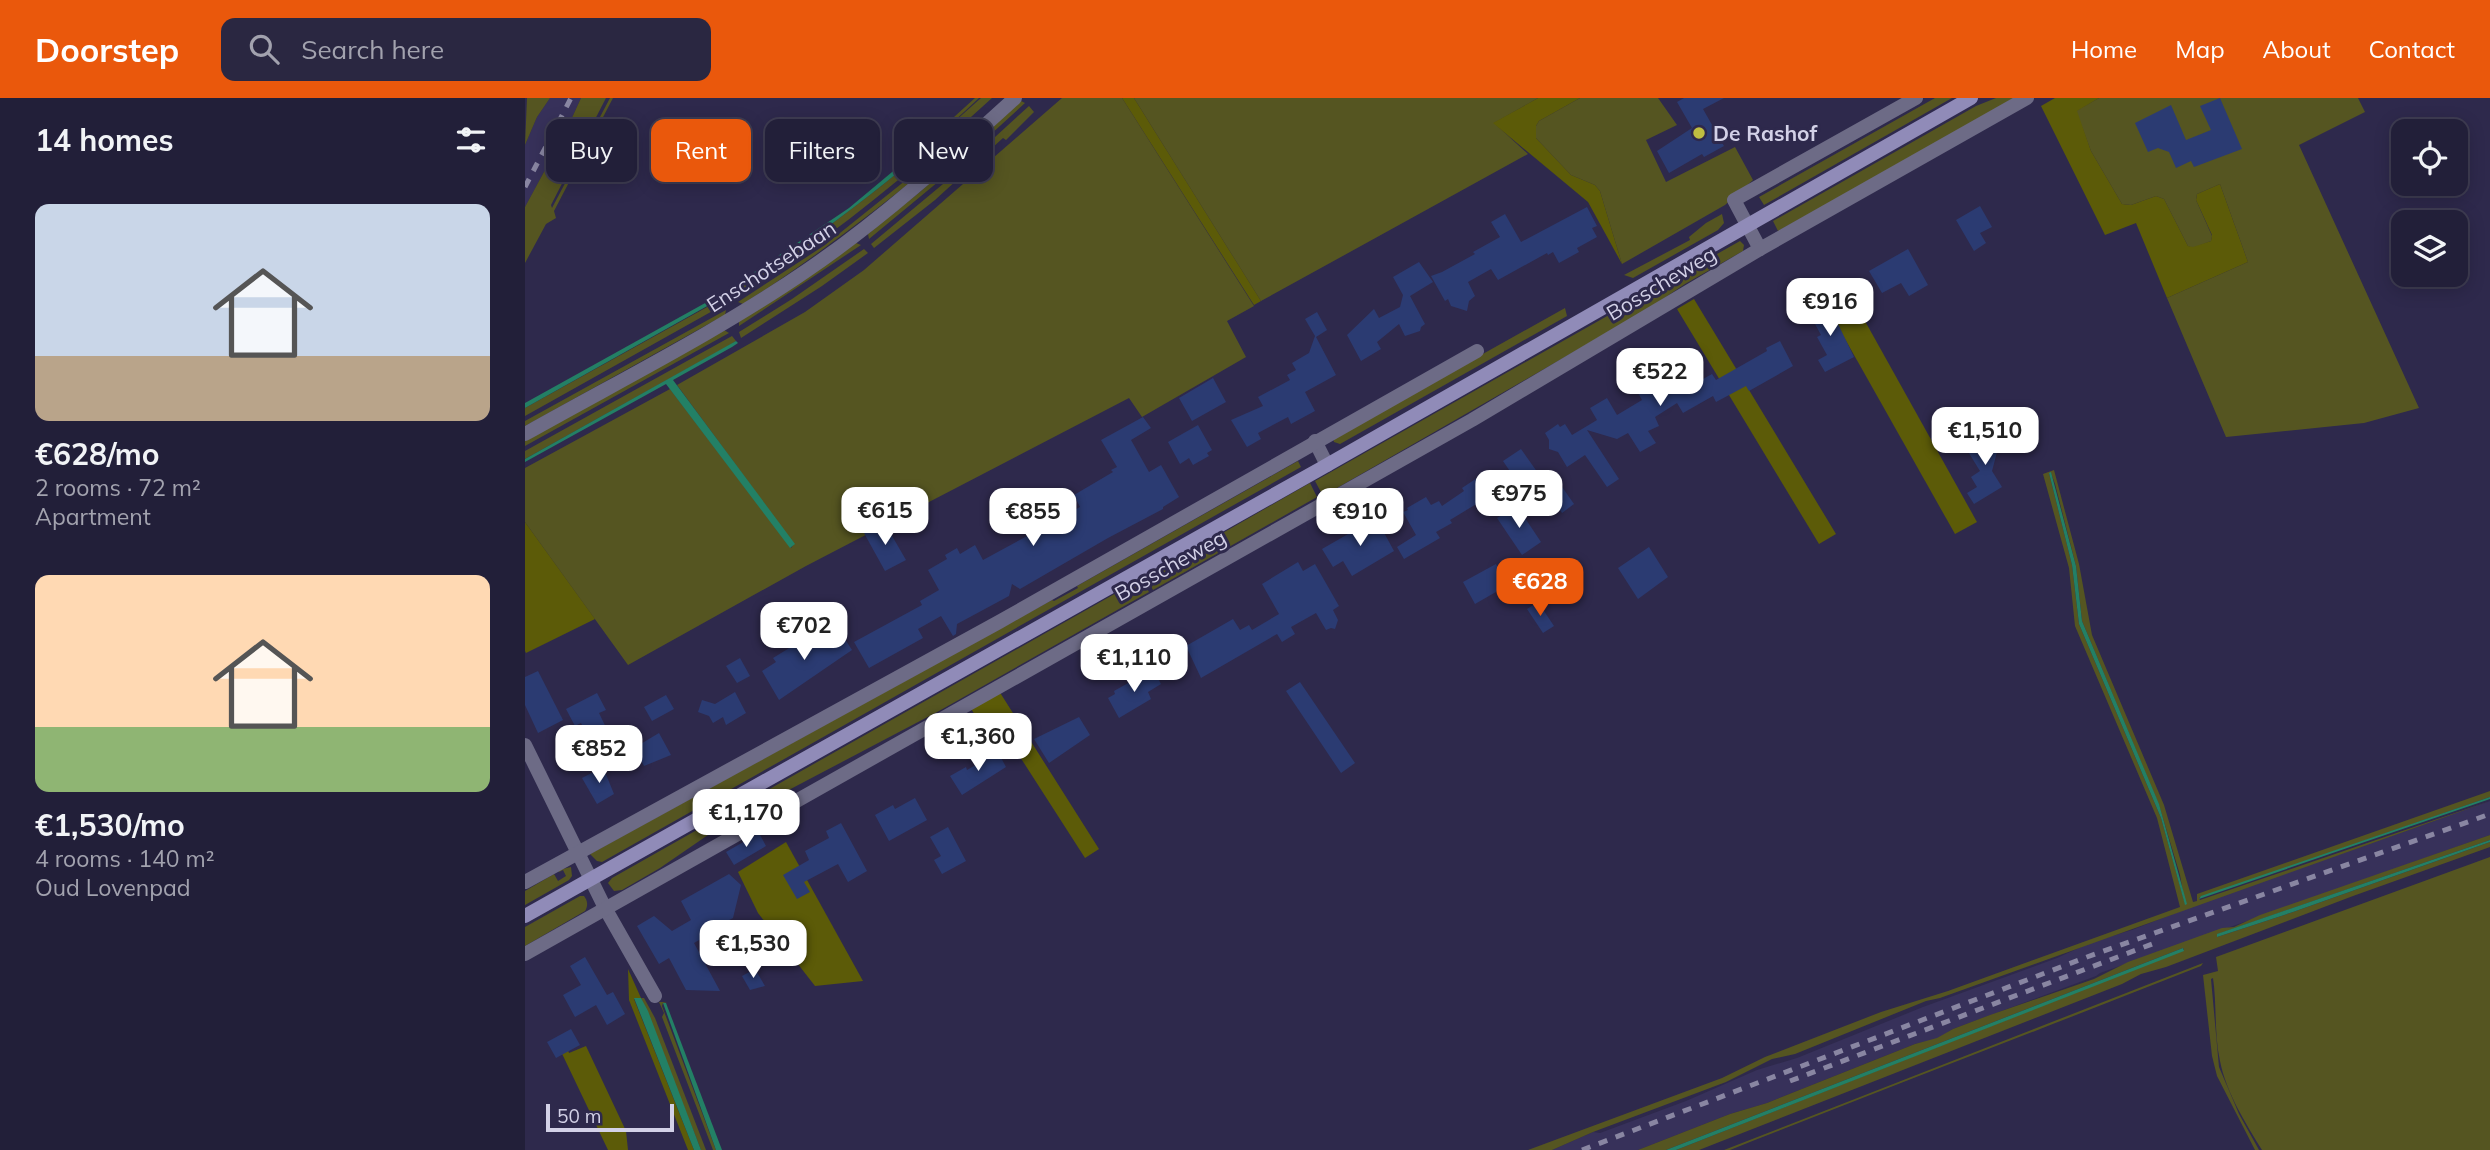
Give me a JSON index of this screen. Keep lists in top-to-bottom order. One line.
{"streets":{"main road":["Bosscheweg"],"street":["Enschotsebaan"]},"places":["De Rashof"],"scale_bar":"50 m","page":{"header":"Doorstep","search":"Search here","nav":["Home","Map","About","Contact"],"heading":"14 homes","chip":["Buy","Rent","Filters","New"],"list":[{"name":"€628/mo","note":"2 rooms · 72 m² · Apartment"},{"name":"€1,530/mo","note":"4 rooms · 140 m² · Oud Lovenpad"}],"price":["€916","€522","€1,510","€975","€615","€855","€910","€628","€702","€1,110","€1,360","€852","€1,170","€1,530"],"scale":"50 m"}}
